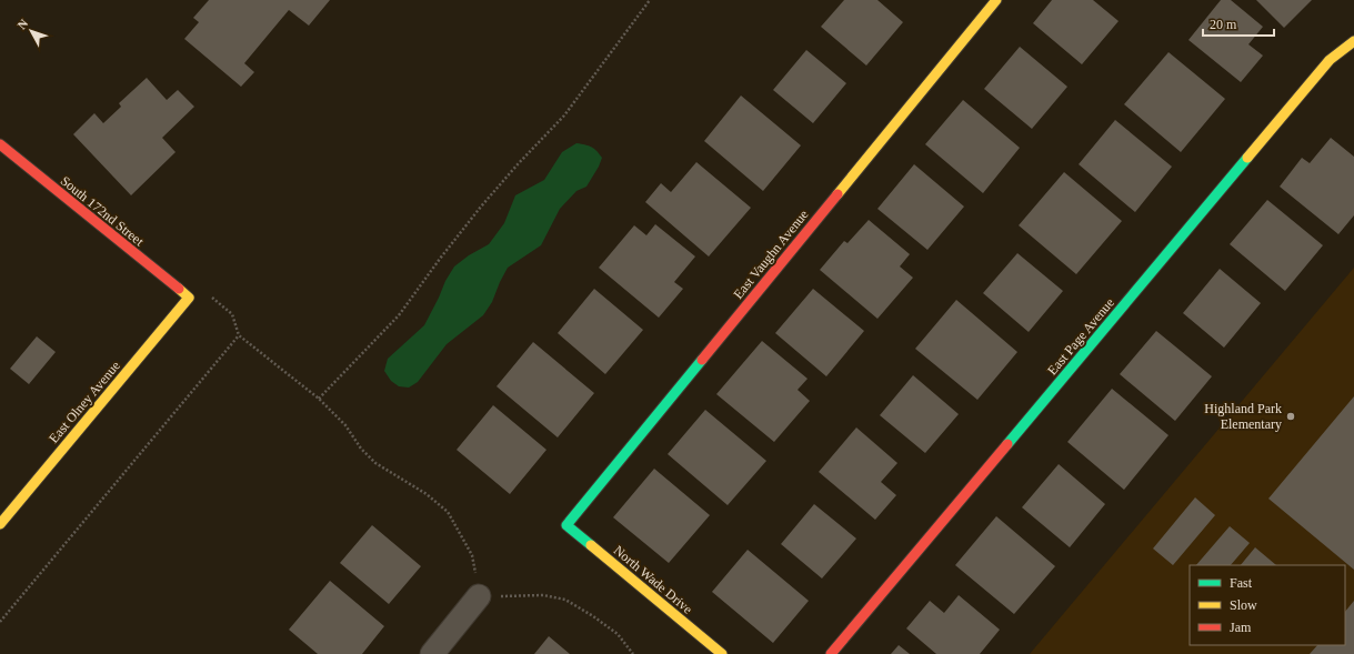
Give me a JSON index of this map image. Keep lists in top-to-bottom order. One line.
{"streets":{"street":["South 172nd Street","East Vaughn Avenue","East Page Avenue","East Olney Avenue","North Wade Drive"]},"crossings":[["South 172nd Street","East Olney Avenue"],["East Vaughn Avenue","North Wade Drive"]],"places":["Highland Park Elementary"],"legend":["Fast","Slow","Jam"],"scale_bar":"20 m","north":"top left"}
